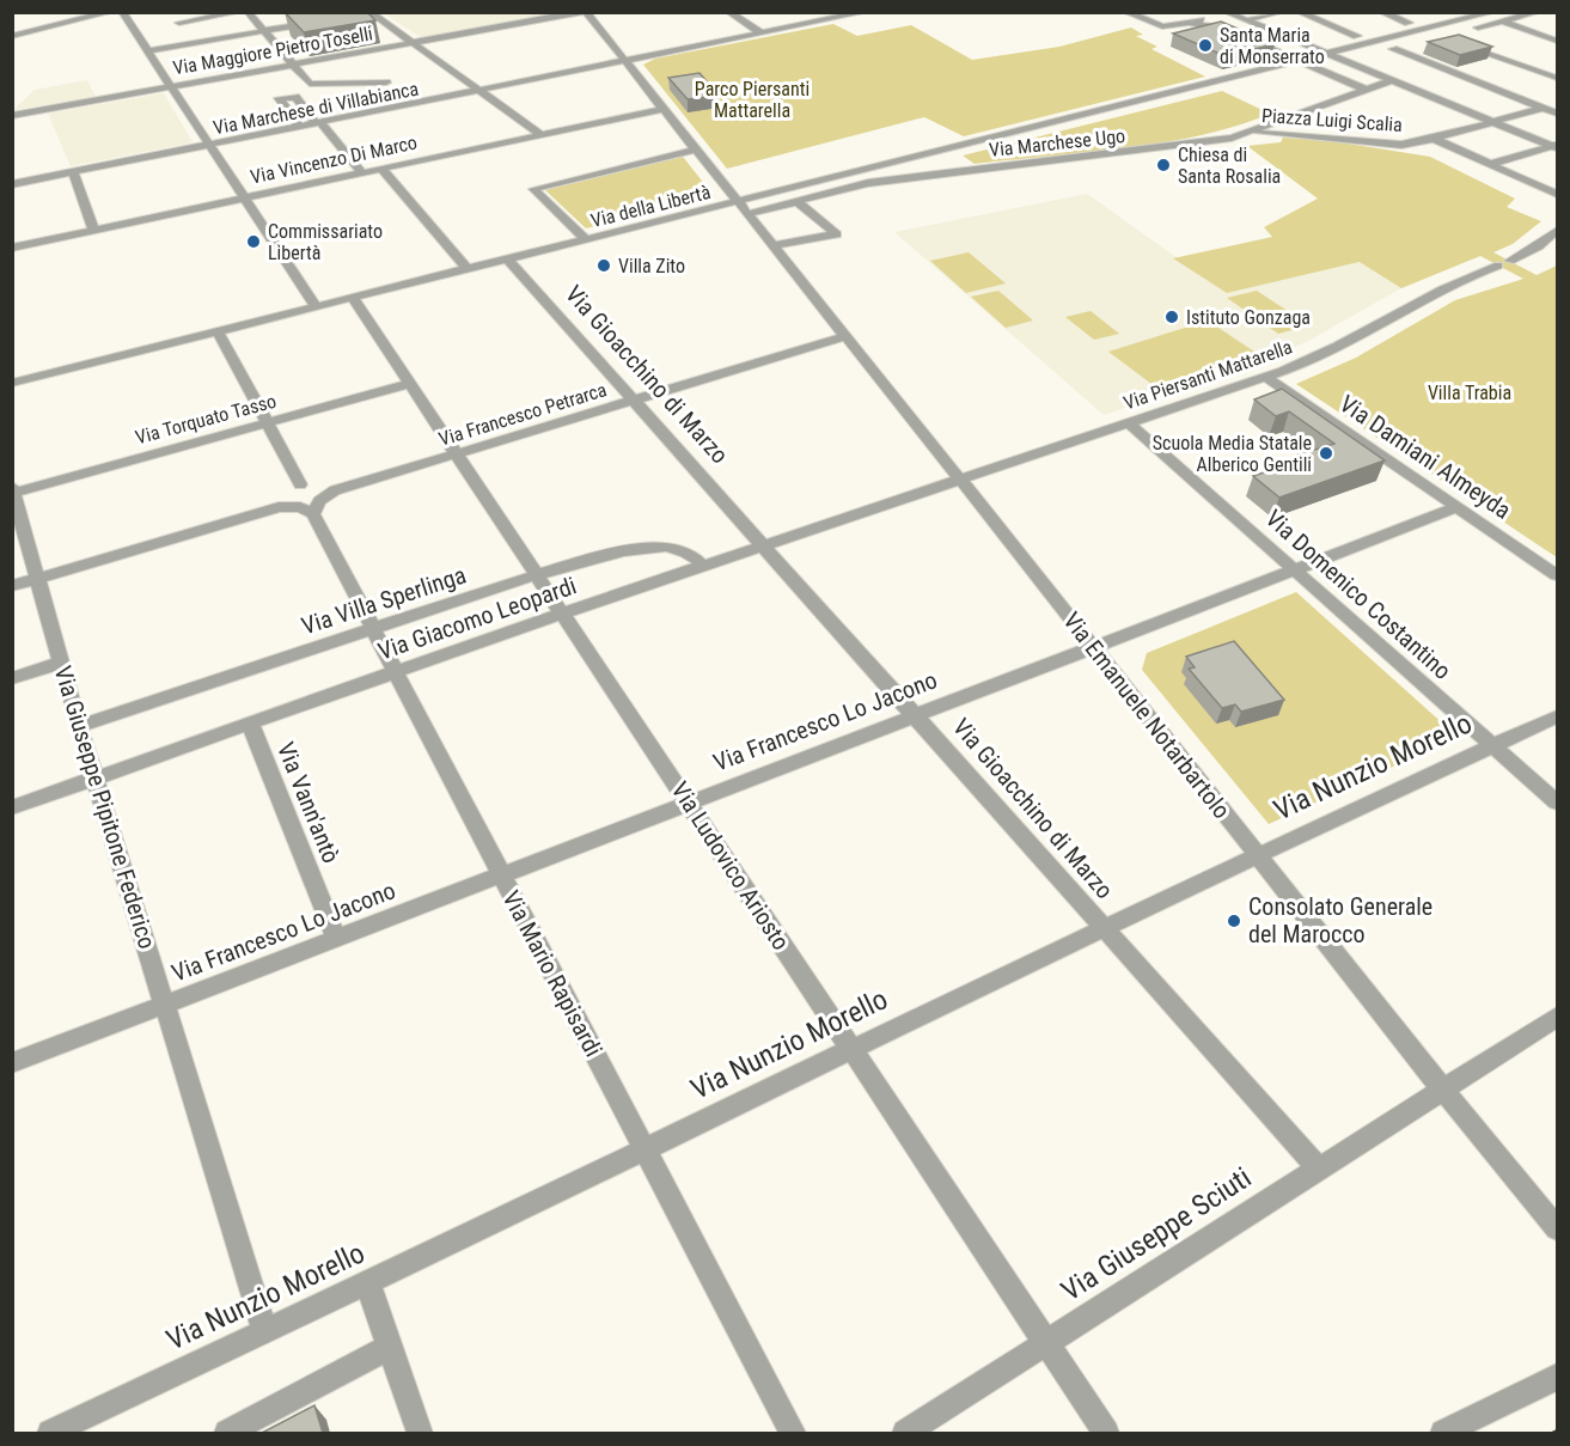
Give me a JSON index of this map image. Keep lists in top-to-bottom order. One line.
{"streets":{"street":["Via Maggiore Pietro Toselli","Via Marchese di Villabianca","Piazza Luigi Scalia","Via Marchese Ugo","Via Vincenzo Di Marco","Via della Libertà","Via Gioacchino di Marzo","Via Piersanti Mattarella","Via Francesco Petrarca","Via Torquato Tasso","Via Damiani Almeyda","Via Domenico Costantino","Via Villa Sperlinga","Via Giacomo Leopardi","Via Emanuele Notarbartolo","Via Francesco Lo Jacono","Via Nunzio Morello","Via Vann'antò","Via Giuseppe Pipitone Federico","Via Ludovico Ariosto","Via Mario Rapisardi","Via Giuseppe Sciuti"]},"crossings":[["Via Maggiore Pietro Toselli","Via Emanuele Notarbartolo"],["Via Marchese di Villabianca","Via Emanuele Notarbartolo"],["Piazza Luigi Scalia","Via Marchese Ugo"],["Via Marchese Ugo","Via Emanuele Notarbartolo"],["Via Vincenzo Di Marco","Via Emanuele Notarbartolo"],["Via della Libertà","Via Gioacchino di Marzo"],["Via della Libertà","Via Emanuele Notarbartolo"],["Via della Libertà","Via Ludovico Ariosto"],["Via Gioacchino di Marzo","Via Francesco Petrarca"],["Via Gioacchino di Marzo","Via Giacomo Leopardi"],["Via Gioacchino di Marzo","Via Francesco Lo Jacono"],["Via Gioacchino di Marzo","Via Nunzio Morello"],["Via Gioacchino di Marzo","Via Giuseppe Sciuti"],["Via Piersanti Mattarella","Via Damiani Almeyda"],["Via Piersanti Mattarella","Via Domenico Costantino"],["Via Piersanti Mattarella","Via Giacomo Leopardi"],["Via Piersanti Mattarella","Via Emanuele Notarbartolo"],["Via Francesco Petrarca","Via Emanuele Notarbartolo"],["Via Francesco Petrarca","Via Ludovico Ariosto"],["Via Torquato Tasso","Via Giuseppe Pipitone Federico"],["Via Torquato Tasso","Via Ludovico Ariosto"],["Via Damiani Almeyda","Via Francesco Lo Jacono"],["Via Domenico Costantino","Via Francesco Lo Jacono"],["Via Domenico Costantino","Via Nunzio Morello"],["Via Villa Sperlinga","Via Giacomo Leopardi"],["Via Villa Sperlinga","Via Giuseppe Pipitone Federico"],["Via Villa Sperlinga","Via Ludovico Ariosto"],["Via Villa Sperlinga","Via Mario Rapisardi"],["Via Giacomo Leopardi","Via Emanuele Notarbartolo"],["Via Giacomo Leopardi","Via Vann'antò"],["Via Giacomo Leopardi","Via Giuseppe Pipitone Federico"],["Via Giacomo Leopardi","Via Ludovico Ariosto"],["Via Giacomo Leopardi","Via Mario Rapisardi"],["Via Emanuele Notarbartolo","Via Francesco Lo Jacono"],["Via Emanuele Notarbartolo","Via Nunzio Morello"],["Via Emanuele Notarbartolo","Via Giuseppe Sciuti"],["Via Francesco Lo Jacono","Via Vann'antò"],["Via Francesco Lo Jacono","Via Giuseppe Pipitone Federico"],["Via Francesco Lo Jacono","Via Ludovico Ariosto"],["Via Francesco Lo Jacono","Via Mario Rapisardi"],["Via Nunzio Morello","Via Giuseppe Pipitone Federico"],["Via Nunzio Morello","Via Ludovico Ariosto"],["Via Nunzio Morello","Via Mario Rapisardi"],["Via Ludovico Ariosto","Via Giuseppe Sciuti"]],"parks":["Parco Piersanti Mattarella","Villa Trabia"],"places":["Santa Maria di Monserrato","Chiesa di Santa Rosalia","Commissariato Libertà","Villa Zito","Istituto Gonzaga","Scuola Media Statale Alberico Gentili","Consolato Generale del Marocco"]}
